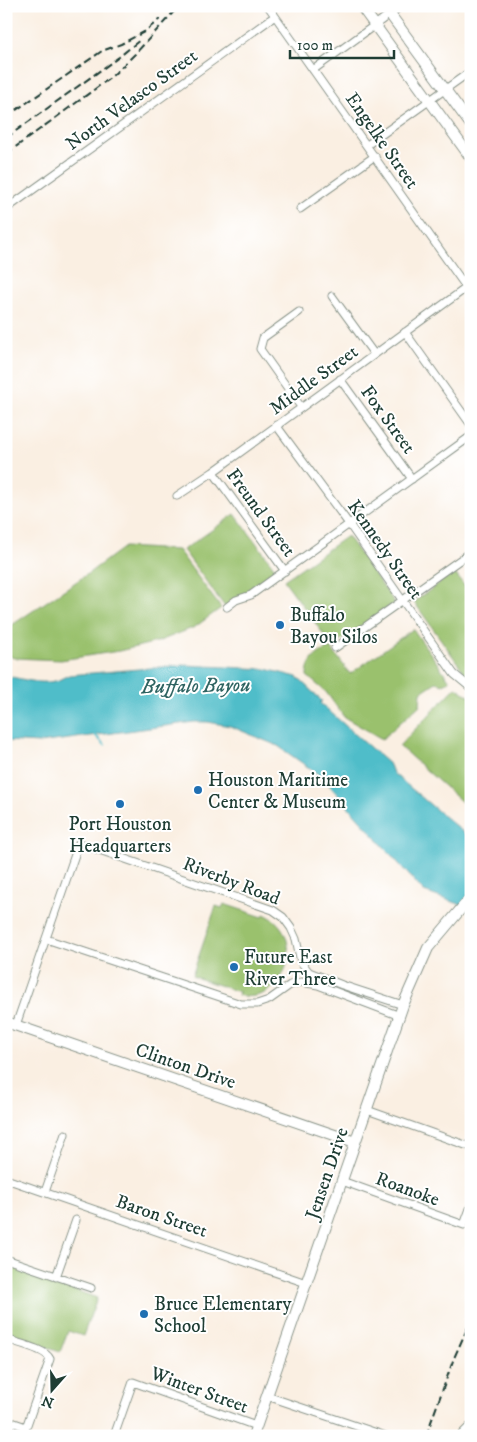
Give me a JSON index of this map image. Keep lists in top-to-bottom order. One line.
{"streets":{"main road":["Clinton Drive","Jensen Drive"],"street":["North Velasco Street","Engelke Street","Middle Street","Fox Street","Freund Street","Kennedy Street","Riverby Road","Roanoke","Baron Street","Winter Street"]},"crossings":[["North Velasco Street","Engelke Street"],["Engelke Street","Middle Street"],["Middle Street","Fox Street"],["Middle Street","Freund Street"],["Middle Street","Kennedy Street"],["Riverby Road","Jensen Drive"],["Clinton Drive","Jensen Drive"],["Jensen Drive","Roanoke"],["Jensen Drive","Baron Street"],["Jensen Drive","Winter Street"]],"water":["Buffalo Bayou"],"places":["Buffalo Bayou Silos","Houston Maritime Center & Museum","Port Houston Headquarters","Future East River Three","Bruce Elementary School"],"scale_bar":"100 m","north":"bottom"}
